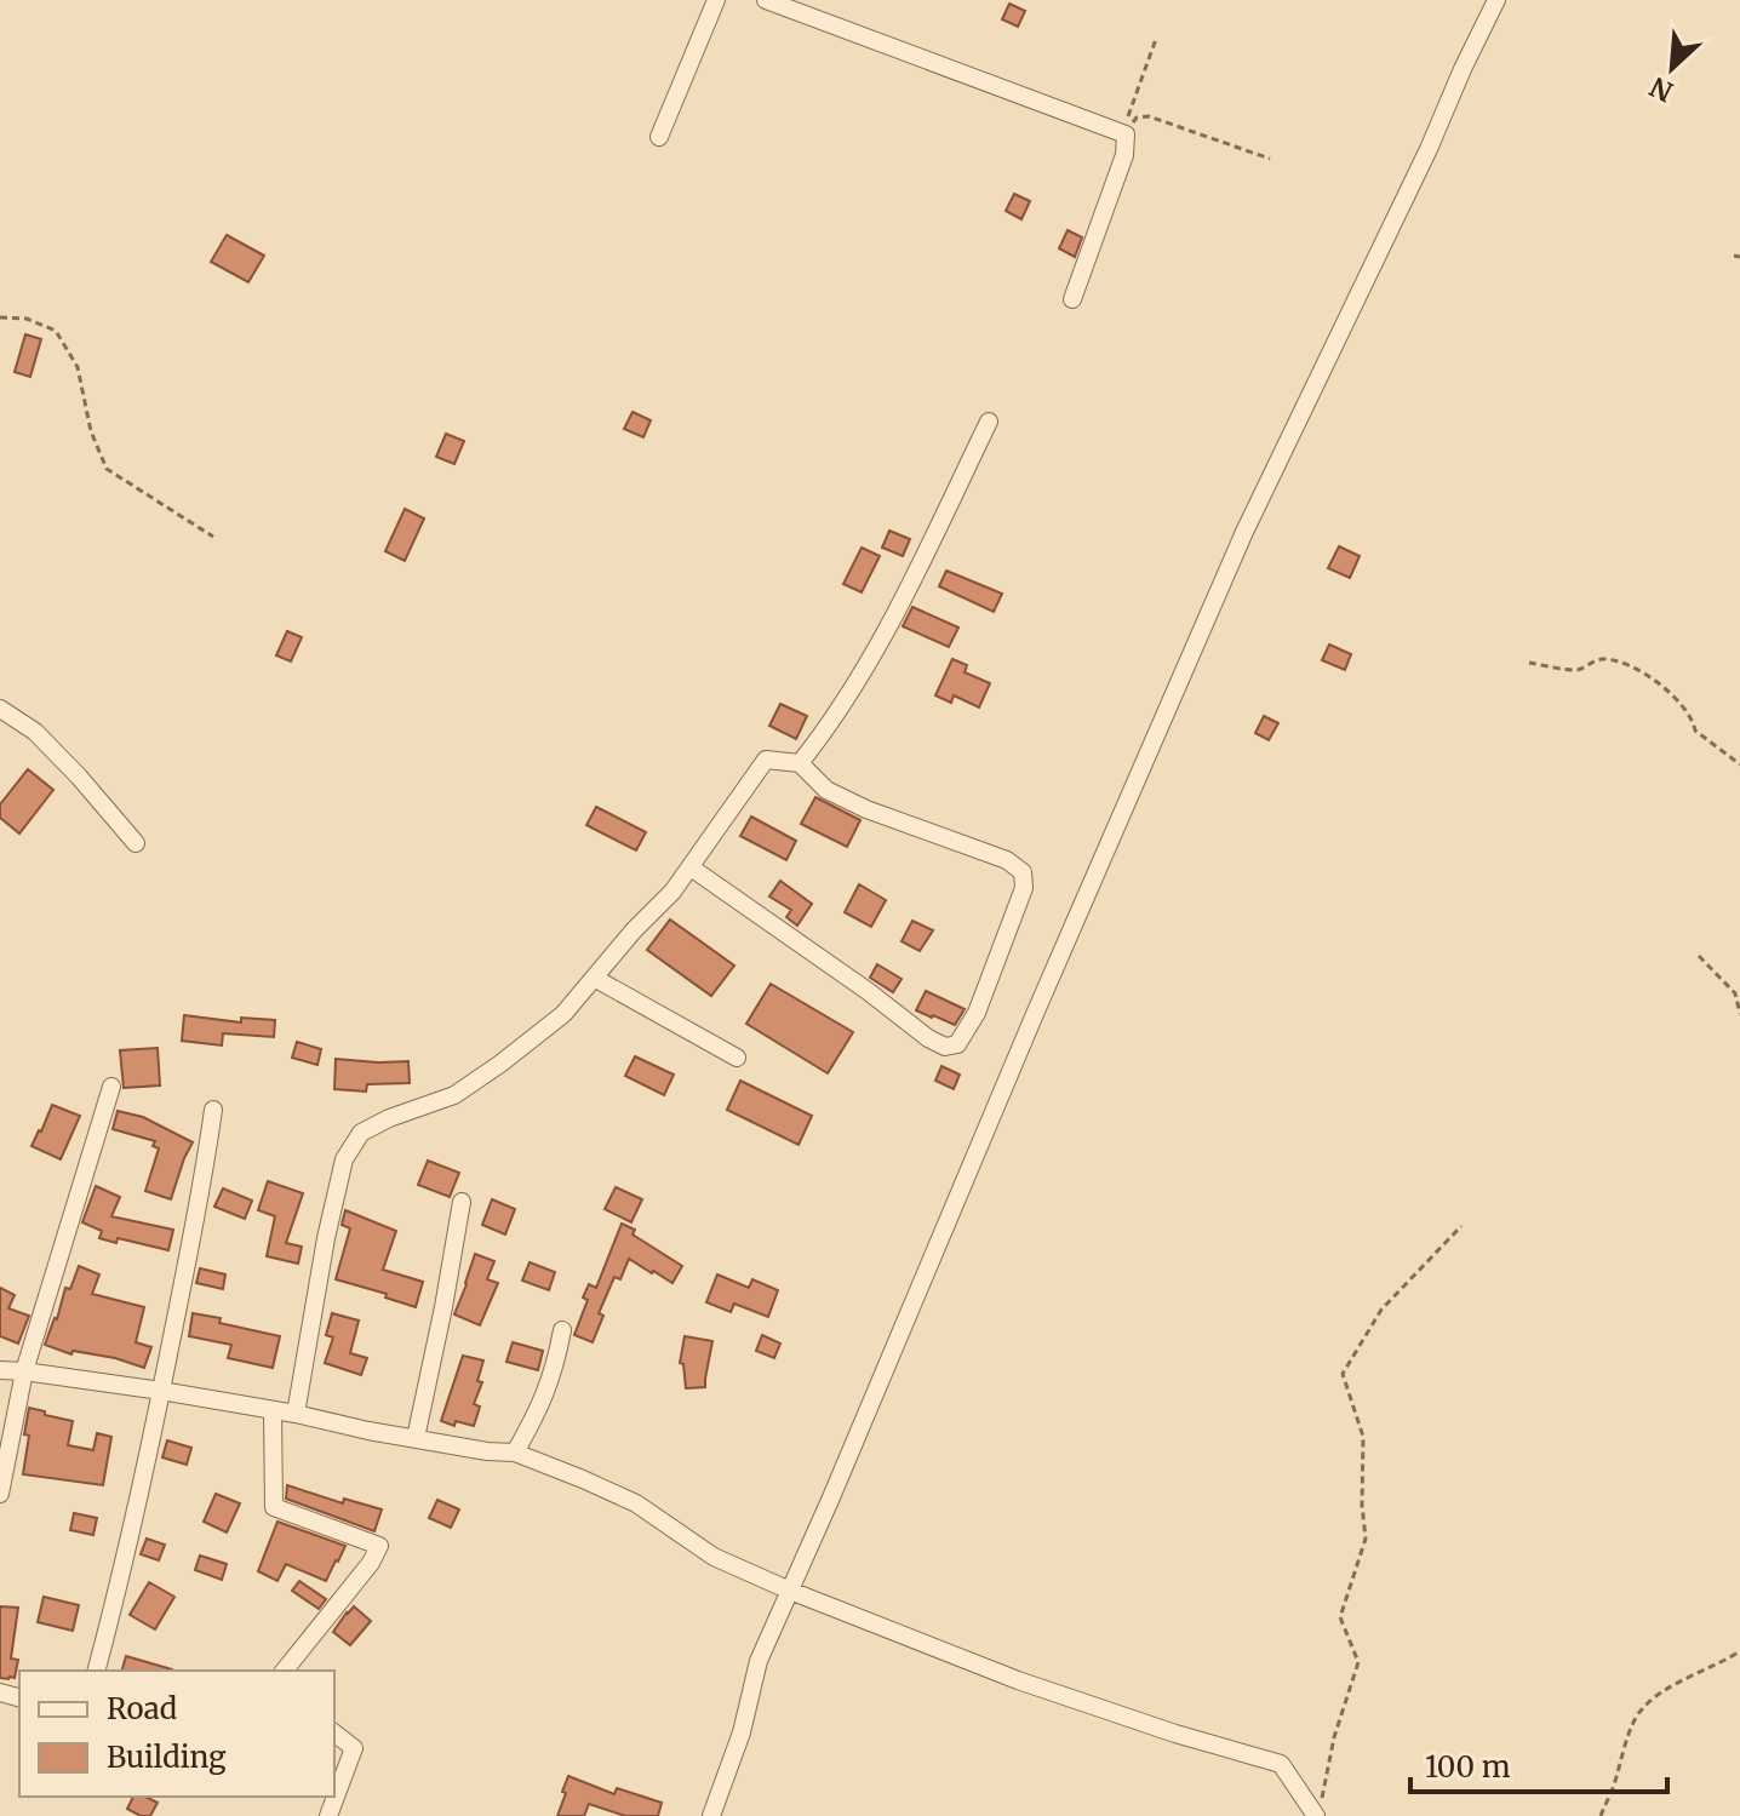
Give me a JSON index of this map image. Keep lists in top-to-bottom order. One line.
{"legend":["Road","Building"],"scale_bar":"100 m","north":"bottom left"}
